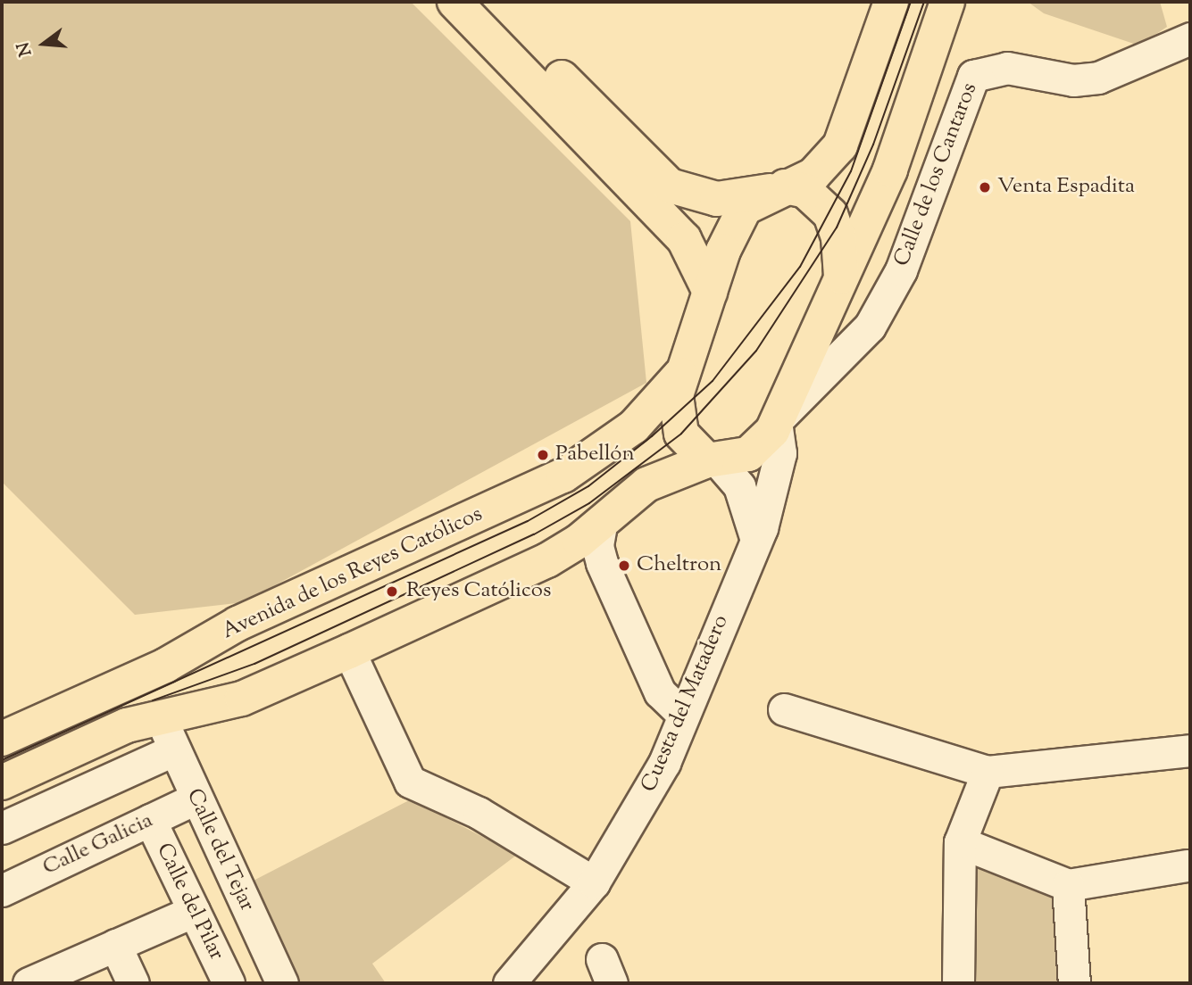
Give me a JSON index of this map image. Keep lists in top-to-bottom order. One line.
{"streets":{"main road":["Avenida de los Reyes Católicos"],"street":["Calle de los Cantaros","Cuesta del Matadero","Calle Galicia","Calle del Tejar","Calle del Pilar"]},"crossings":[["Calle de los Cantaros","Cuesta del Matadero"],["Calle Galicia","Calle del Tejar"],["Calle Galicia","Calle del Pilar"]],"places":["Venta Espadita","Pabellón","Cheltron","Reyes Católicos"],"north":"left"}
